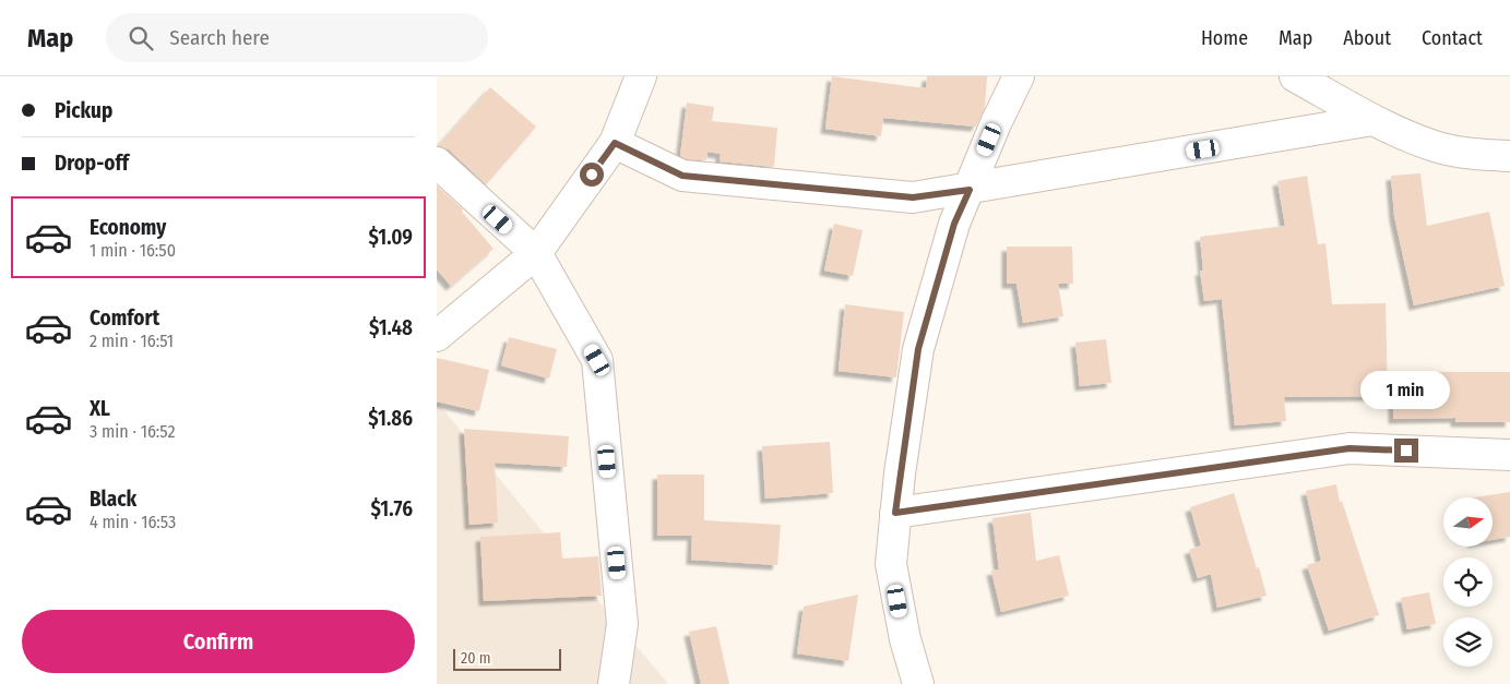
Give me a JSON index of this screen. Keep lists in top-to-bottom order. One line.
{"scale_bar":"20 m","north":"right","page":{"header":"Map","search":"Search here","nav":["Home","Map","About","Contact"],"banner":["Pickup","Drop-off"],"list":[{"name":"Economy","note":"1 min · 16:50","value":"$1.09"},{"name":"Comfort","note":"2 min · 16:51","value":"$1.48"},{"name":"XL","note":"3 min · 16:52","value":"$1.86"},{"name":"Black","note":"4 min · 16:53","value":"$1.76"}],"bubble":"1 min","buttons":"Confirm","scale":"20 m"}}
